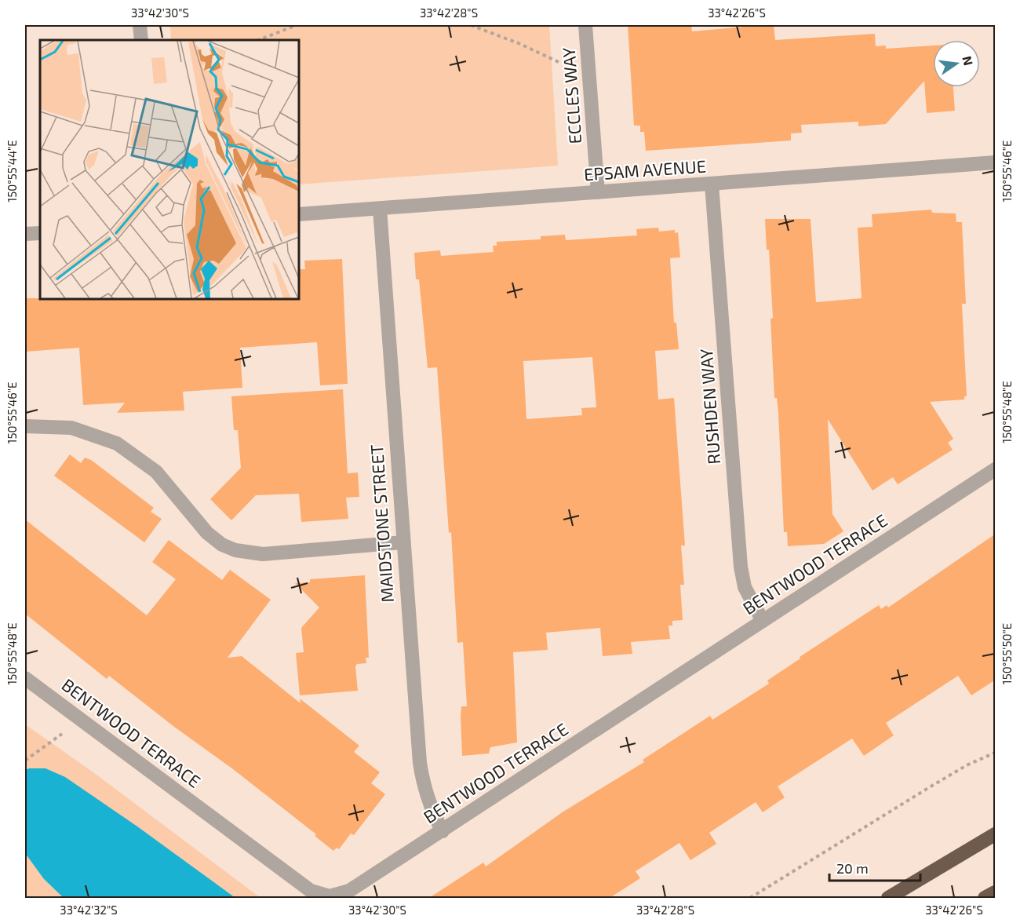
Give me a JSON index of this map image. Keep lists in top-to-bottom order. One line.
{"streets":{"street":["ECCLES WAY","EPSAM AVENUE","RUSHDEN WAY","MAIDSTONE STREET","BENTWOOD TERRACE"]},"crossings":[["ECCLES WAY","EPSAM AVENUE"],["EPSAM AVENUE","RUSHDEN WAY"],["EPSAM AVENUE","MAIDSTONE STREET"],["RUSHDEN WAY","BENTWOOD TERRACE"],["MAIDSTONE STREET","BENTWOOD TERRACE"]],"scale_bar":"20 m","north":"right","coordinates":["33°42'30\"S","33°42'28\"S","33°42'26\"S","150°55'46\"E","150°55'44\"E","150°55'48\"E","150°55'50\"E","33°42'32\"S"]}
